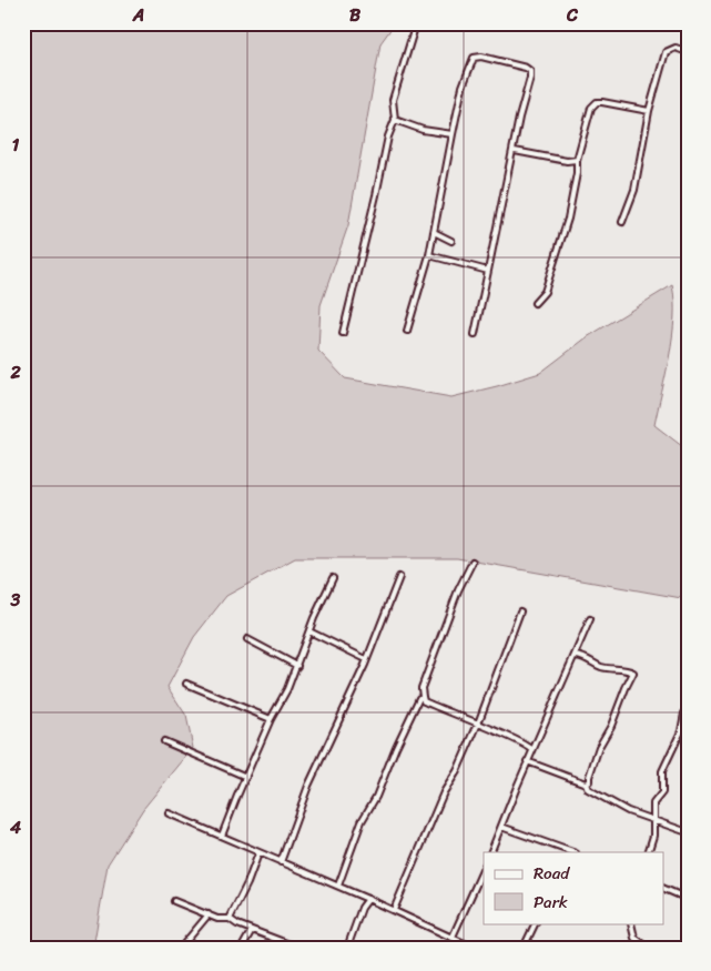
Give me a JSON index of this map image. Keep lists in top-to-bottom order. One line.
{"legend":["Road","Park"],"grid":{"columns":["A","B","C"],"rows":["1","2","3","4"]}}
